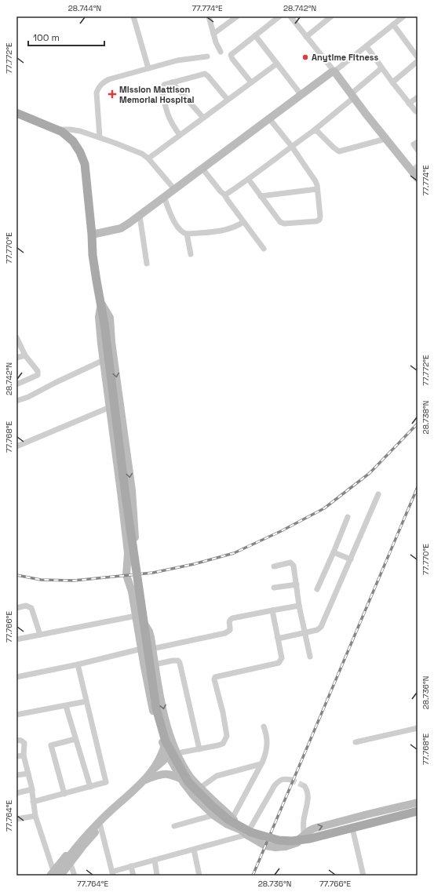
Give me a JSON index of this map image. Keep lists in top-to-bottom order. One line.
{"places":{"other":["Anytime Fitness"],"health":["Mission Mattison Memorial Hospital"]},"scale_bar":"100 m","coordinates":["28.744°N","77.774°E","28.742°N","77.772°E","77.770°E","28.738°N","77.768°E","77.766°E","28.736°N","77.764°E"]}
